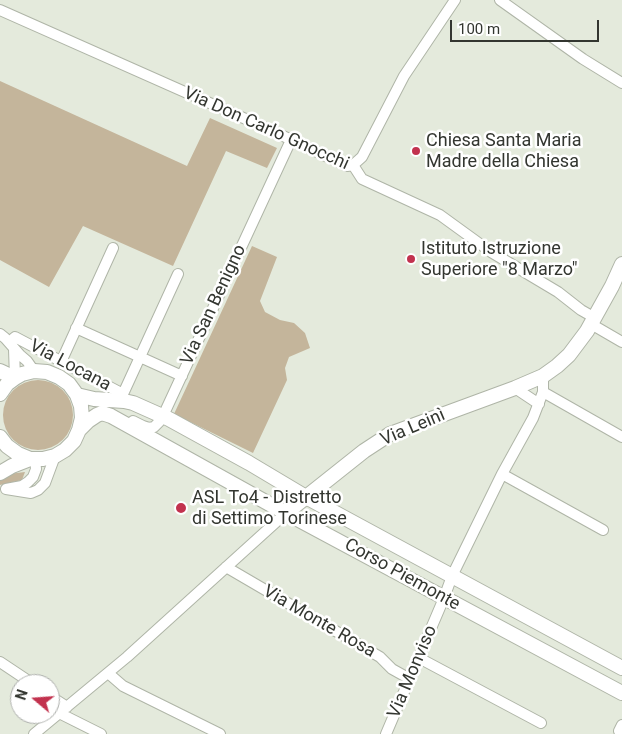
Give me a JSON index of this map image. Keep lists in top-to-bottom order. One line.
{"streets":{"main road":["Via Leinì","Corso Piemonte"],"street":["Via Don Carlo Gnocchi","Via San Benigno","Via Locana","Via Monte Rosa","Via Monviso"]},"crossings":[["Via Don Carlo Gnocchi","Via San Benigno"],["Via Don Carlo Gnocchi","Via Leinì"],["Via San Benigno","Via Locana"],["Via San Benigno","Corso Piemonte"],["Via Leinì","Corso Piemonte"],["Via Leinì","Via Monte Rosa"],["Via Leinì","Via Monviso"],["Corso Piemonte","Via Monviso"],["Via Monte Rosa","Via Monviso"]],"places":["Chiesa Santa Maria Madre della Chiesa","Istituto Istruzione Superiore \"8 Marzo\"","ASL To4 - Distretto di Settimo Torinese"],"scale_bar":"100 m","north":"left"}
